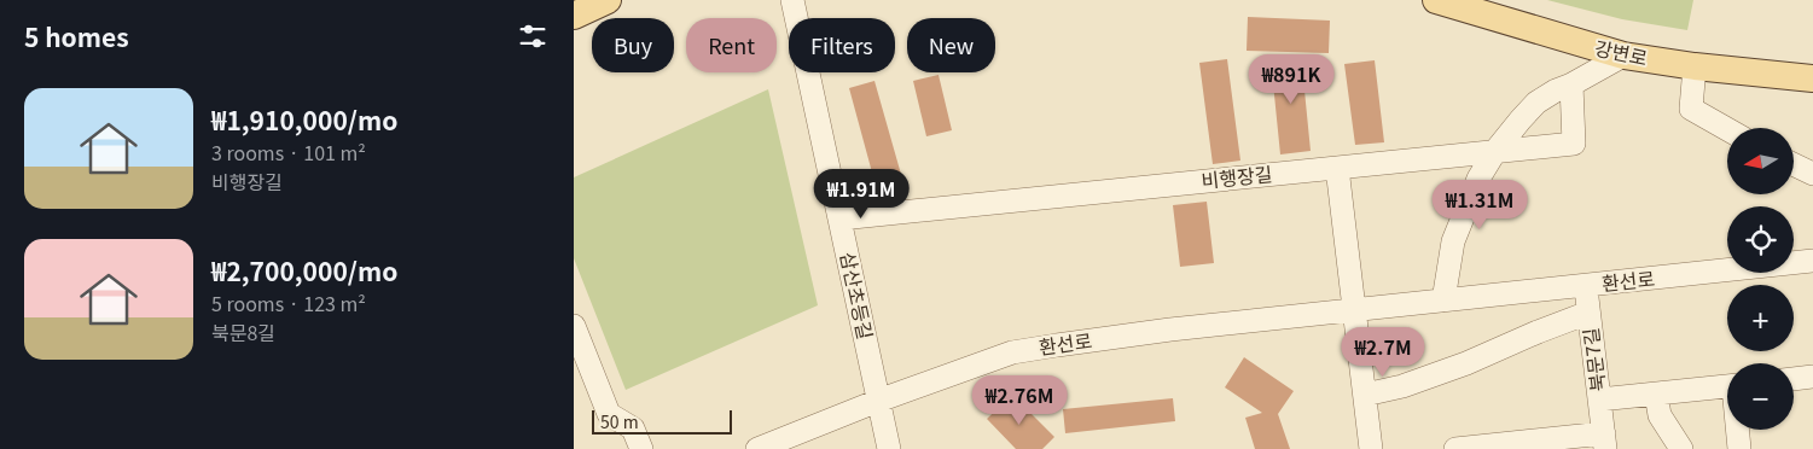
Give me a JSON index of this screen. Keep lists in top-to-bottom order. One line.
{"streets":{"main road":["강변로"],"street":["비행장길","환선로","삼산초등길","북문7길"]},"crossings":[["비행장길","삼산초등길"],["환선로","삼산초등길"],["환선로","북문7길"]],"scale_bar":"50 m","north":"left","page":{"heading":"5 homes","chip":["Buy","Rent","Filters","New"],"price":["₩891K","₩1.91M","₩1.31M","₩2.7M","₩2.76M"],"list":[{"name":"₩1,910,000/mo","note":"3 rooms · 101 m² · 비행장길"},{"name":"₩2,700,000/mo","note":"5 rooms · 123 m² · 북문8길"}],"map_buttons":["+","−"],"scale":"50 m"}}
